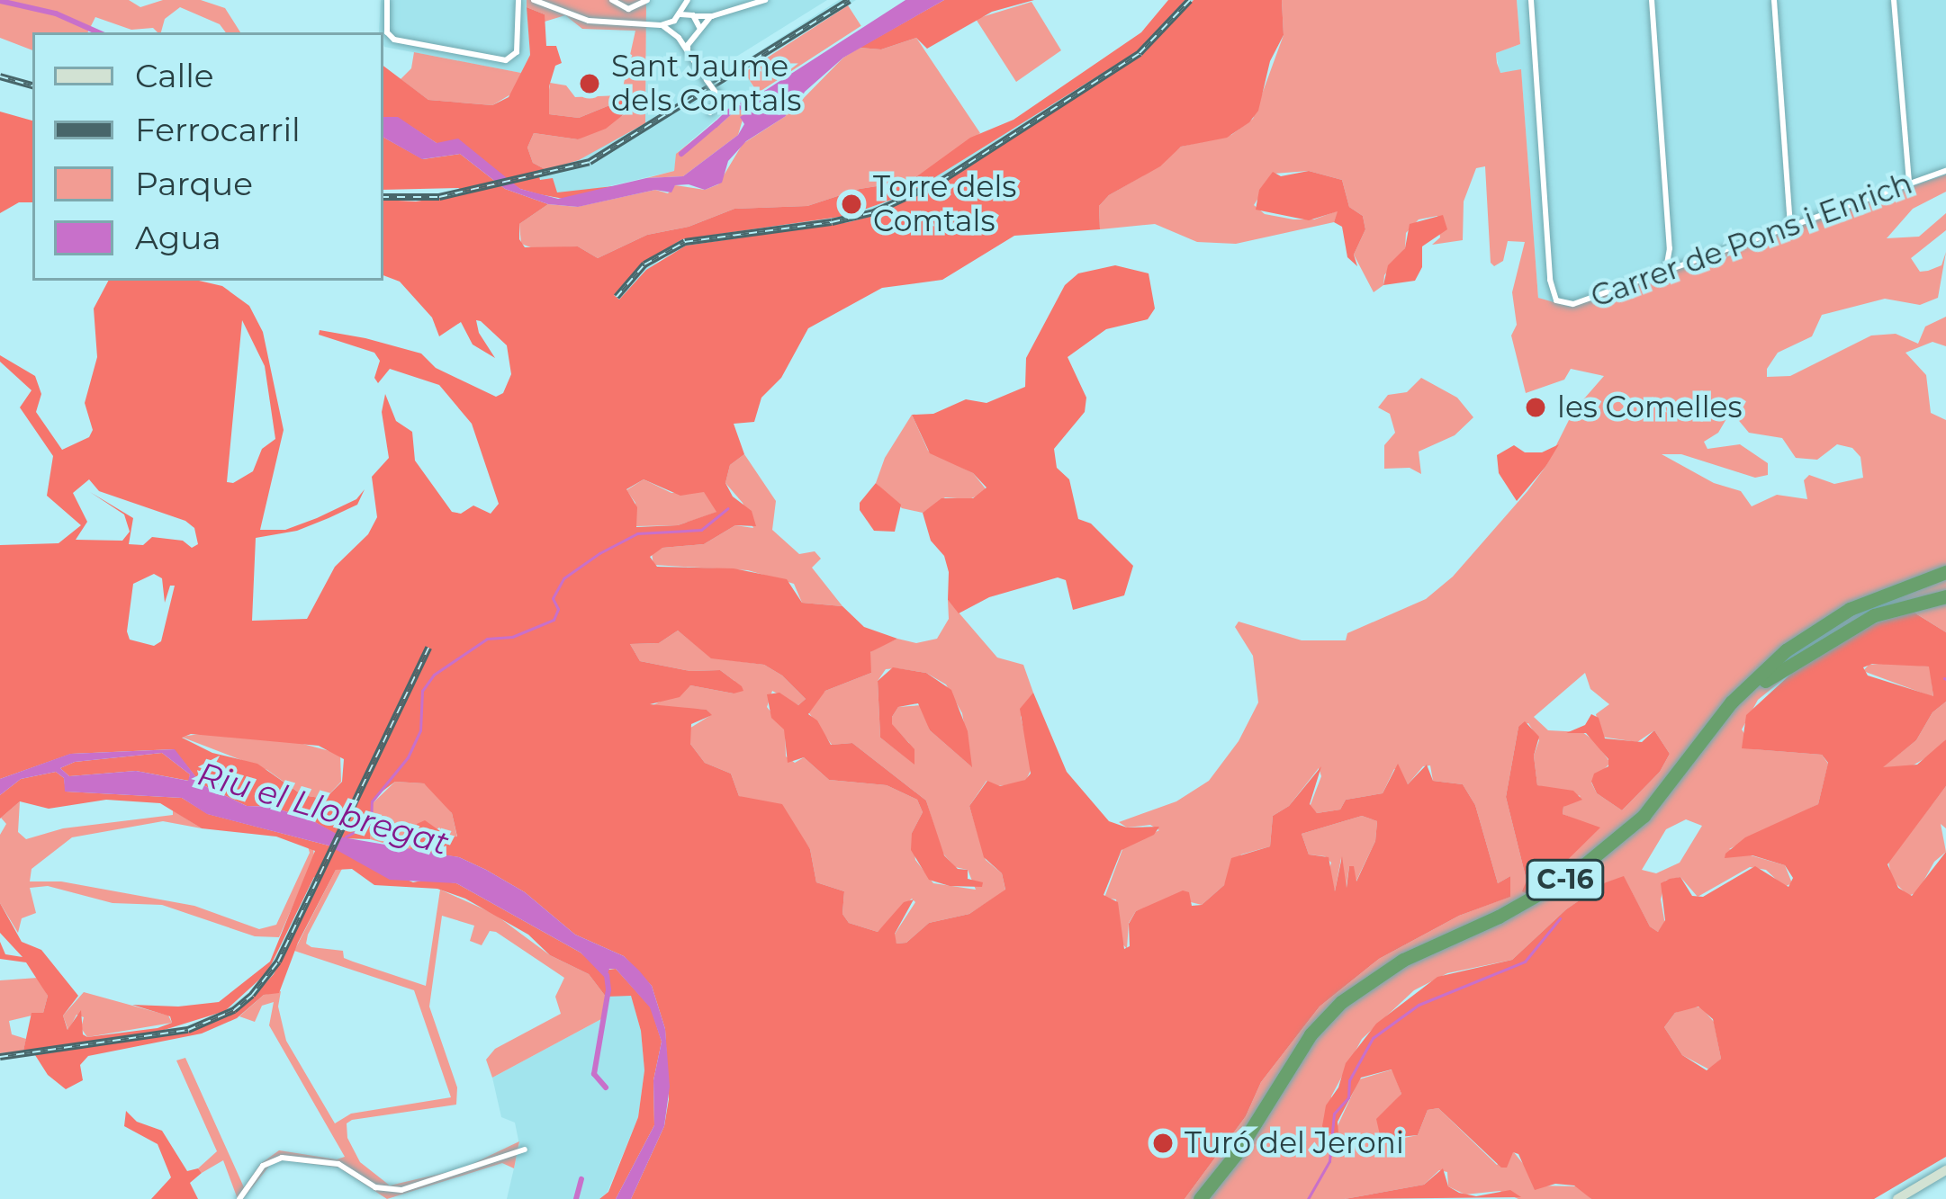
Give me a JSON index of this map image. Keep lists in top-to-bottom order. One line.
{"streets":{"highway":["C-16"],"street":["Carrer de Pons i Enrich"]},"water":["Riu el Llobregat"],"places":["Sant Jaume dels Comtals","Torre dels Comtals","les Comelles","Turó del Jeroni"],"legend":["Calle","Ferrocarril","Parque","Agua"]}
